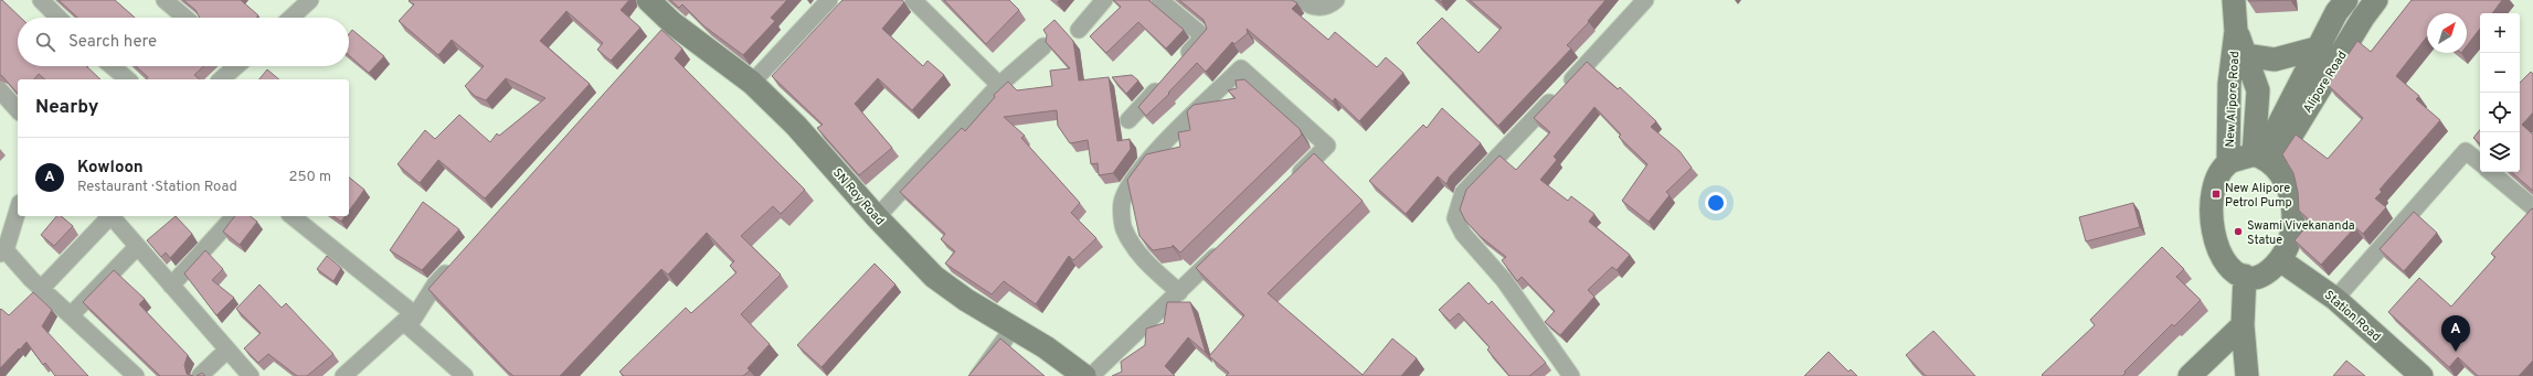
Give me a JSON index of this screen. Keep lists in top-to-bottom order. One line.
{"streets":{"street":["Alipore Road","New Alipore Road","SN Roy Road","Station Road"]},"crossings":[["Alipore Road","New Alipore Road"],["Alipore Road","Station Road"],["New Alipore Road","Station Road"]],"places":{"transit":["New Alipore Petrol Pump"],"other":["Swami Vivekananda Statue"]},"north":"top right","page":{"map_buttons":["+","−"],"search":"Search here","heading":"Nearby","list":[{"mark":"A","name":"Kowloon","note":"Restaurant · Station Road","value":"250 m"}],"pins":"A"}}
